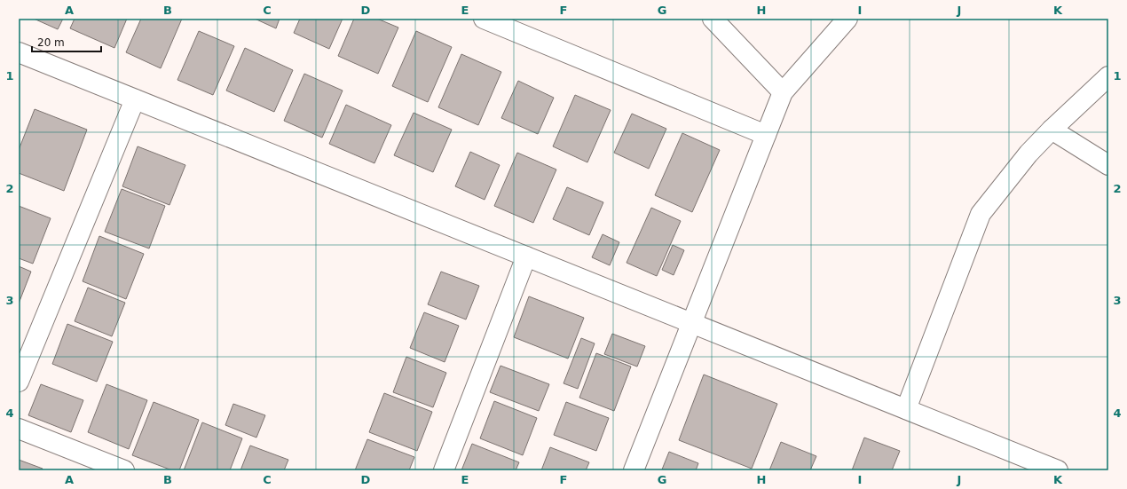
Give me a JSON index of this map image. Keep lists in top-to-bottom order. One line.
{"scale_bar":"20 m","grid":{"columns":["A","B","C","D","E","F","G","H","I","J","K"],"rows":["1","2","3","4"]}}
